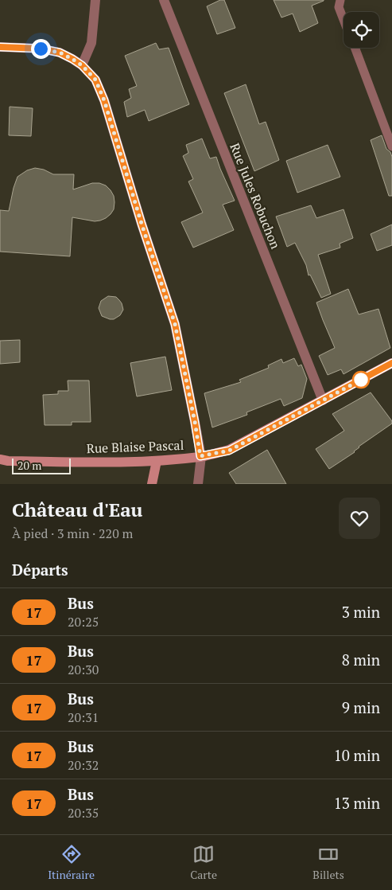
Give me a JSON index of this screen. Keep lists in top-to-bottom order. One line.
{"streets":{"street":["Rue Jules Robuchon","Rue Blaise Pascal"]},"crossings":[["Rue Jules Robuchon","Rue Blaise Pascal"]],"lines":["bus line 17"],"scale_bar":"20 m","page":{"scale":"20 m","heading":[["Château d'Eau","À pied · 3 min · 220 m"],"Départs"],"list":[{"mark":"17","name":"Bus","note":"20:25","value":"3 min"},{"mark":"17","name":"Bus","note":"20:30","value":"8 min"},{"mark":"17","name":"Bus","note":"20:31","value":"9 min"},{"mark":"17","name":"Bus","note":"20:32","value":"10 min"},{"mark":"17","name":"Bus","note":"20:35","value":"13 min"}],"tabs":["Itinéraire","Carte","Billets"]}}
